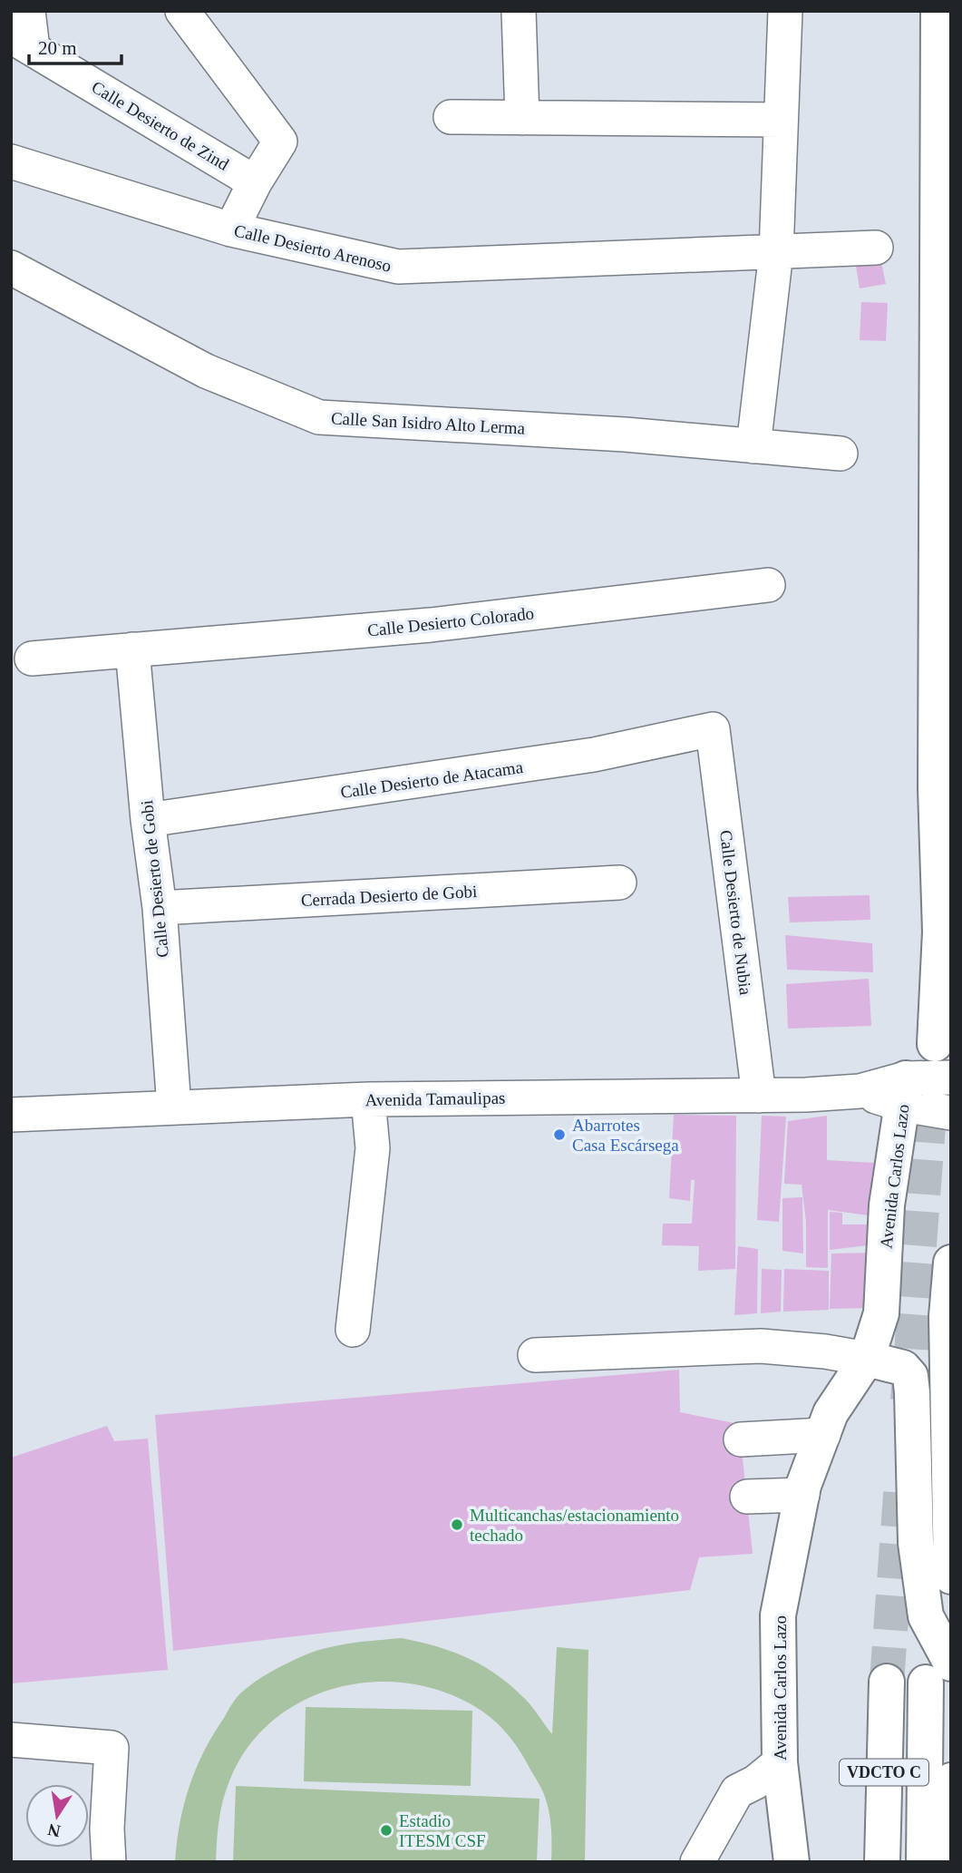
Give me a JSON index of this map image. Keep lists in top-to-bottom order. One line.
{"streets":{"main road":["Avenida Carlos Lazo","VDCTO C"],"street":["Calle Desierto de Zind","Calle Desierto Arenoso","Calle San Isidro Alto Lerma","Calle Desierto Colorado","Calle Desierto de Atacama","Calle Desierto de Gobi","Cerrada Desierto de Gobi","Calle Desierto de Nubia","Avenida Tamaulipas"]},"crossings":[["Calle Desierto Colorado","Calle Desierto de Gobi"],["Calle Desierto de Atacama","Calle Desierto de Gobi"],["Calle Desierto de Atacama","Calle Desierto de Nubia"],["Calle Desierto de Gobi","Cerrada Desierto de Gobi"],["Calle Desierto de Gobi","Avenida Tamaulipas"],["Calle Desierto de Nubia","Avenida Tamaulipas"],["Avenida Tamaulipas","Avenida Carlos Lazo"]],"places":["Abarrotes Casa Escársega","Multicanchas/estacionamiento techado","Estadio ITESM CSF"],"scale_bar":"20 m","north":"bottom"}
